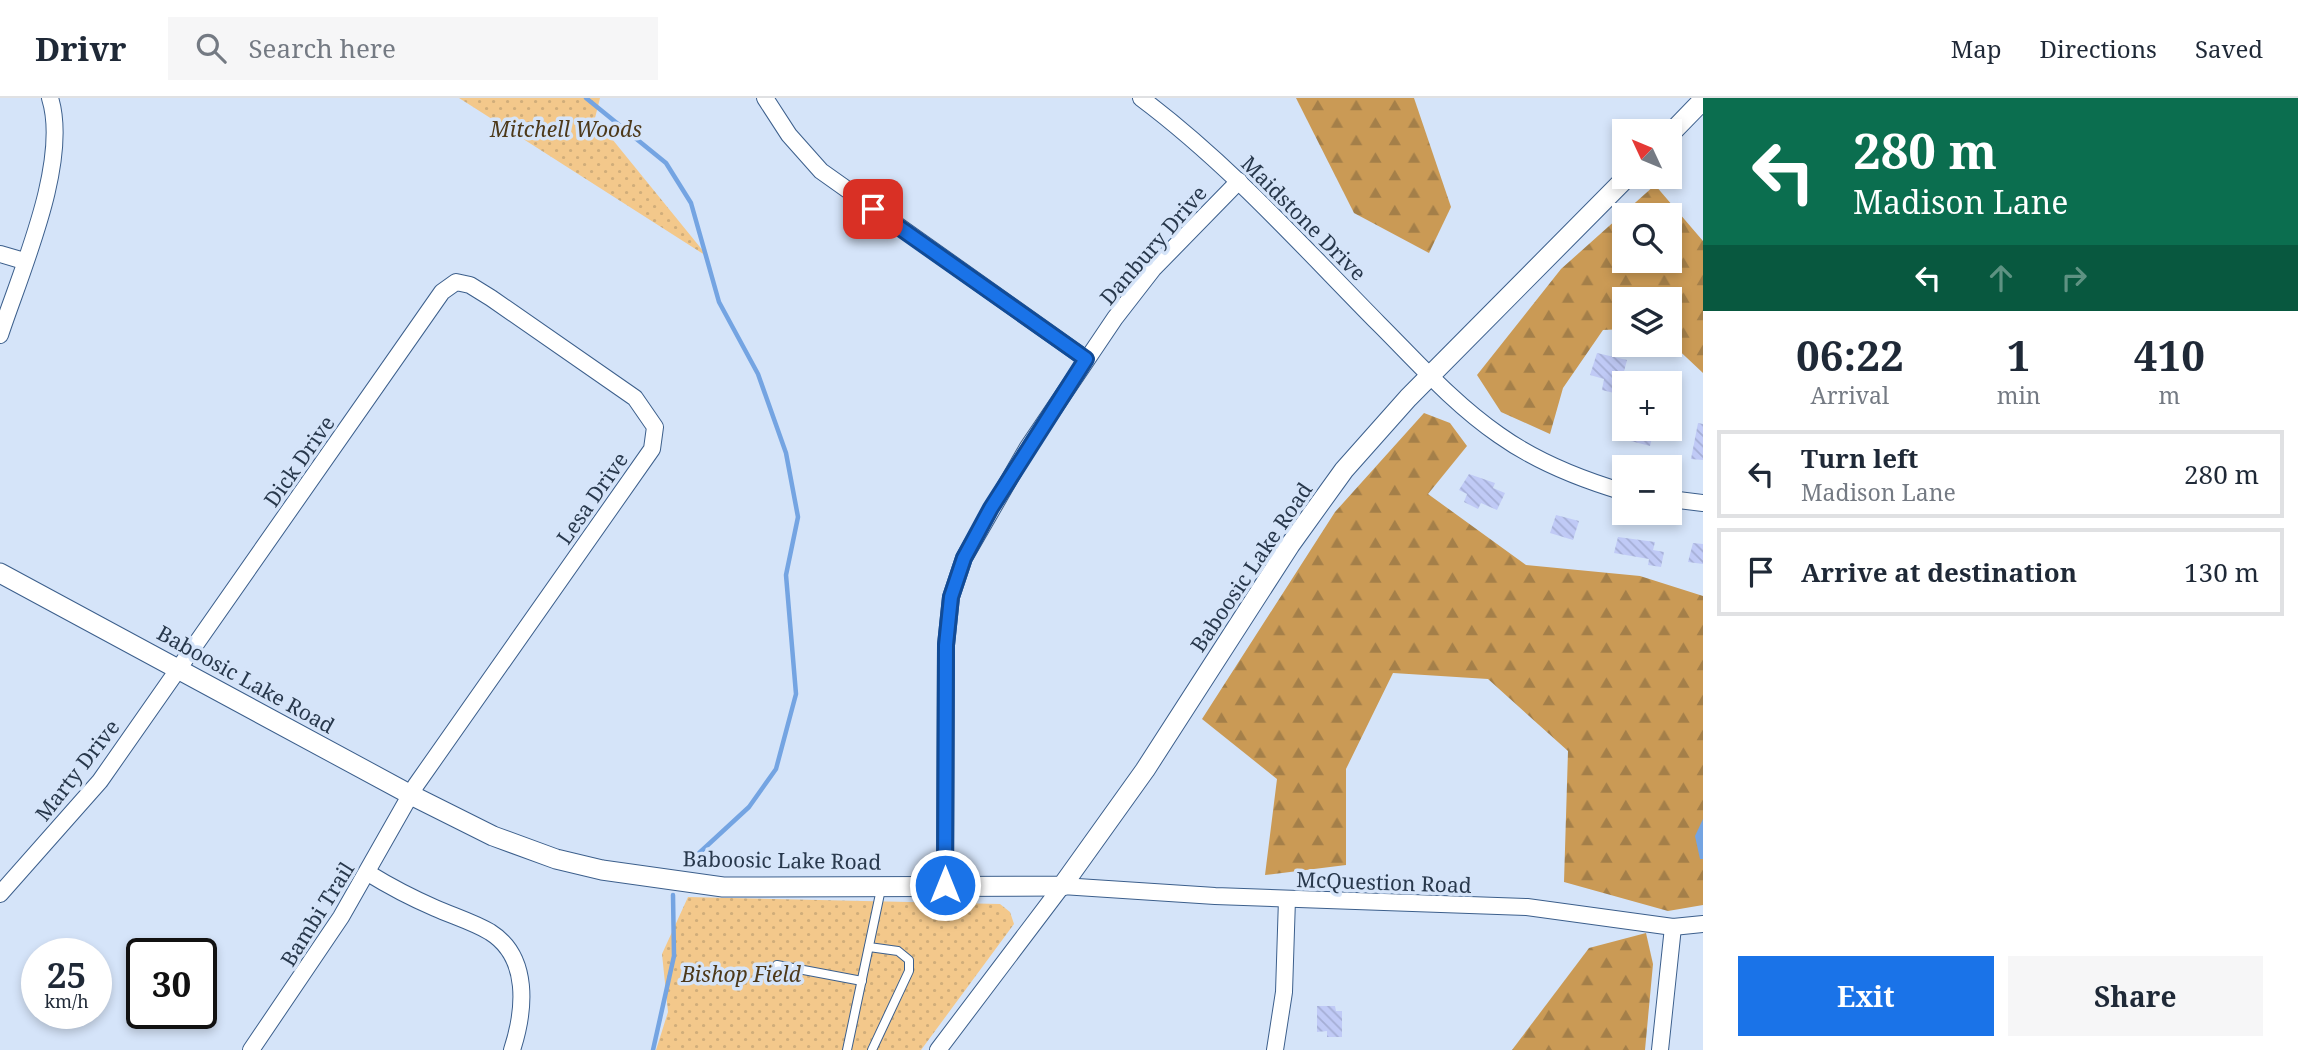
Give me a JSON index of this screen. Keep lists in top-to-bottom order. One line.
{"streets":{"street":["Maidstone Drive","Danbury Drive","Dick Drive","Lesa Drive","Baboosic Lake Road","Marty Drive","McQuestion Road","Bambi Trail"]},"crossings":[["Maidstone Drive","Danbury Drive"],["Maidstone Drive","Baboosic Lake Road"],["Danbury Drive","Baboosic Lake Road"],["Dick Drive","Lesa Drive"],["Dick Drive","Baboosic Lake Road"],["Dick Drive","Marty Drive"],["Lesa Drive","Baboosic Lake Road"],["Lesa Drive","Bambi Trail"],["Baboosic Lake Road","Marty Drive"],["Baboosic Lake Road","McQuestion Road"],["Baboosic Lake Road","Bambi Trail"]],"parks":["Mitchell Woods","Bishop Field"],"north":"top left","page":{"header":"Drivr","search":"Search here","nav":["Map","Directions","Saved"],"turn":["280 m","Madison Lane"],"map_buttons":["+","−"],"eta":["06:22","Arrival","1","min","410","m"],"list":[{"name":"Turn left","note":"Madison Lane","value":"280 m"},{"name":"Arrive at destination","value":"130 m"}],"speed":"25 km/h","limit":"30","buttons":["Exit","Share"]}}
